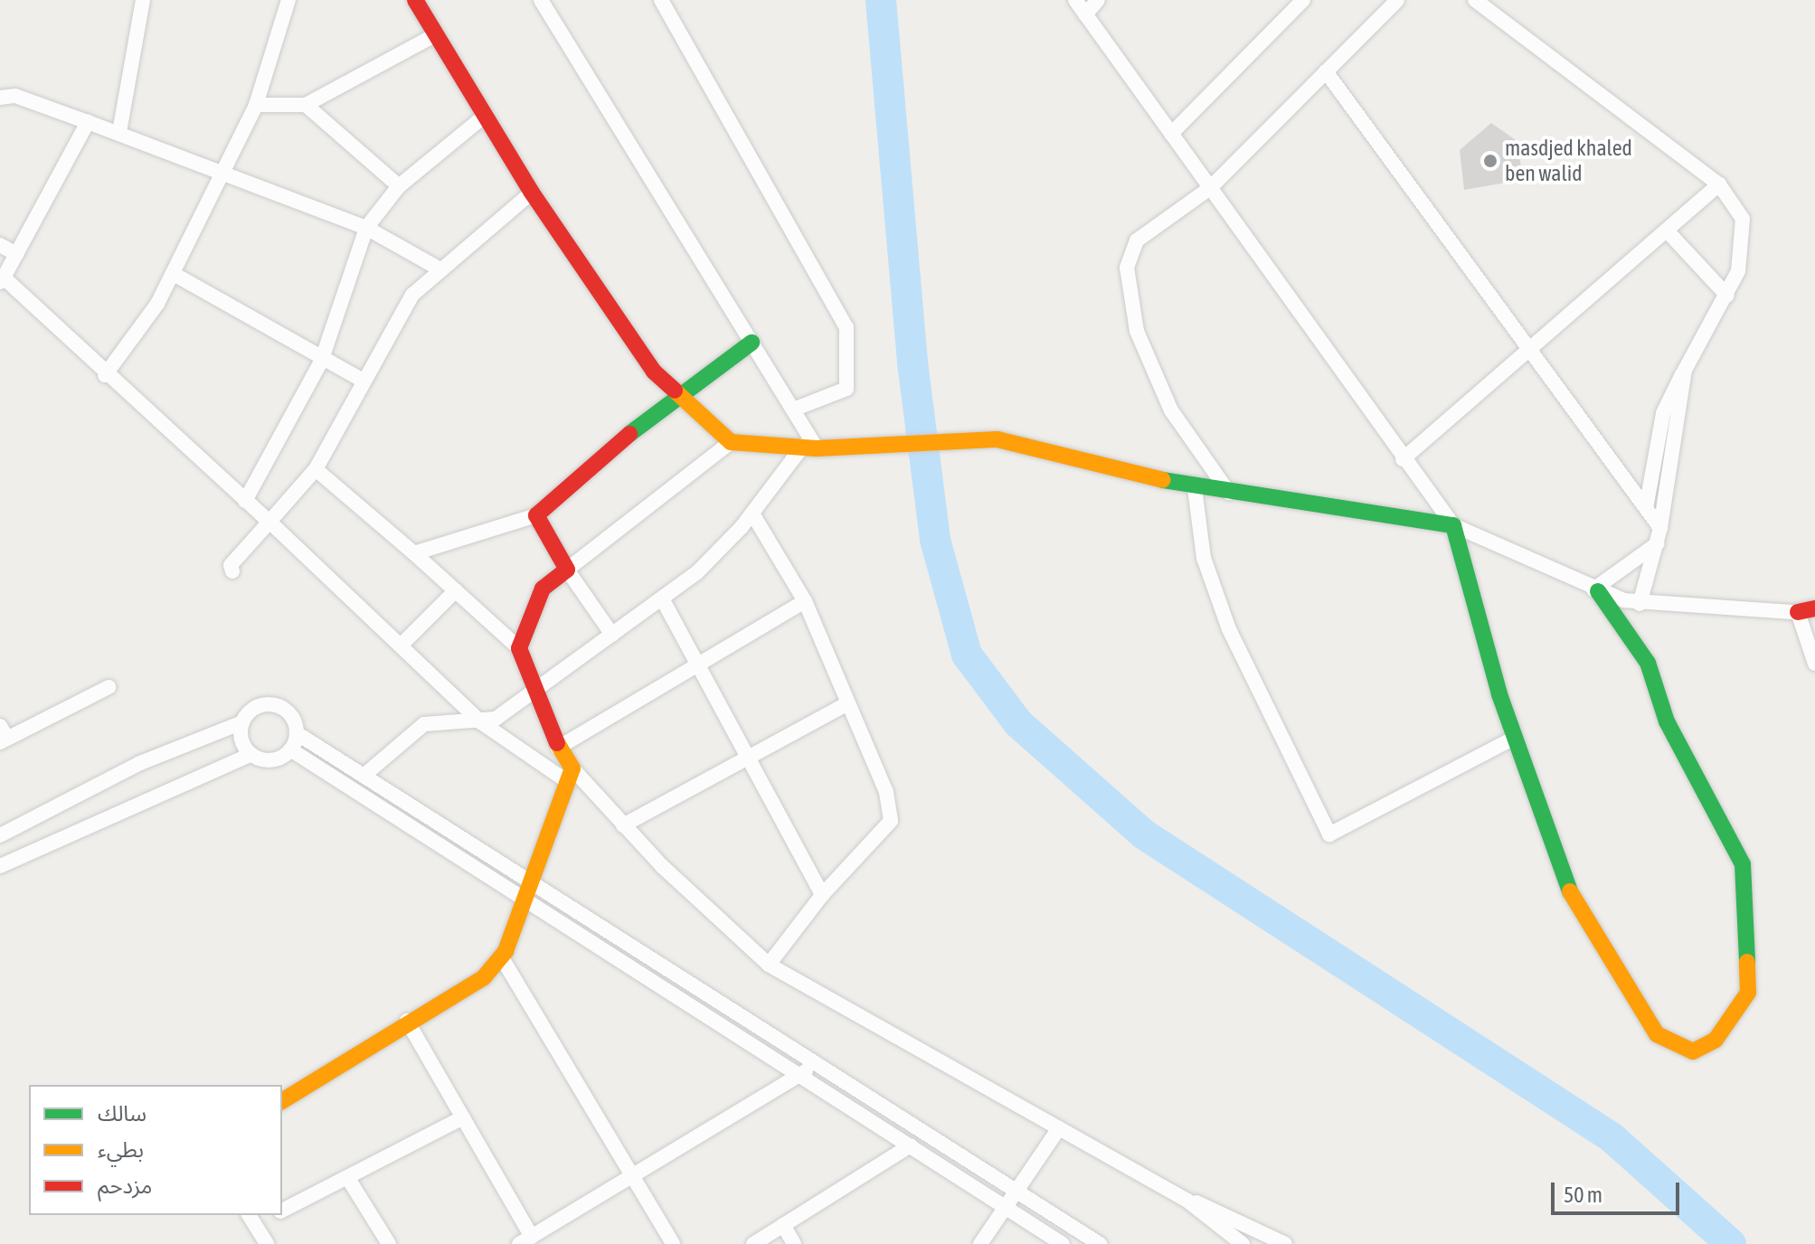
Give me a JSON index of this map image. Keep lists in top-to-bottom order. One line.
{"places":["masdjed khaled ben walid"],"legend":["سالك","بطيء","مزدحم"],"scale_bar":"50 m"}
